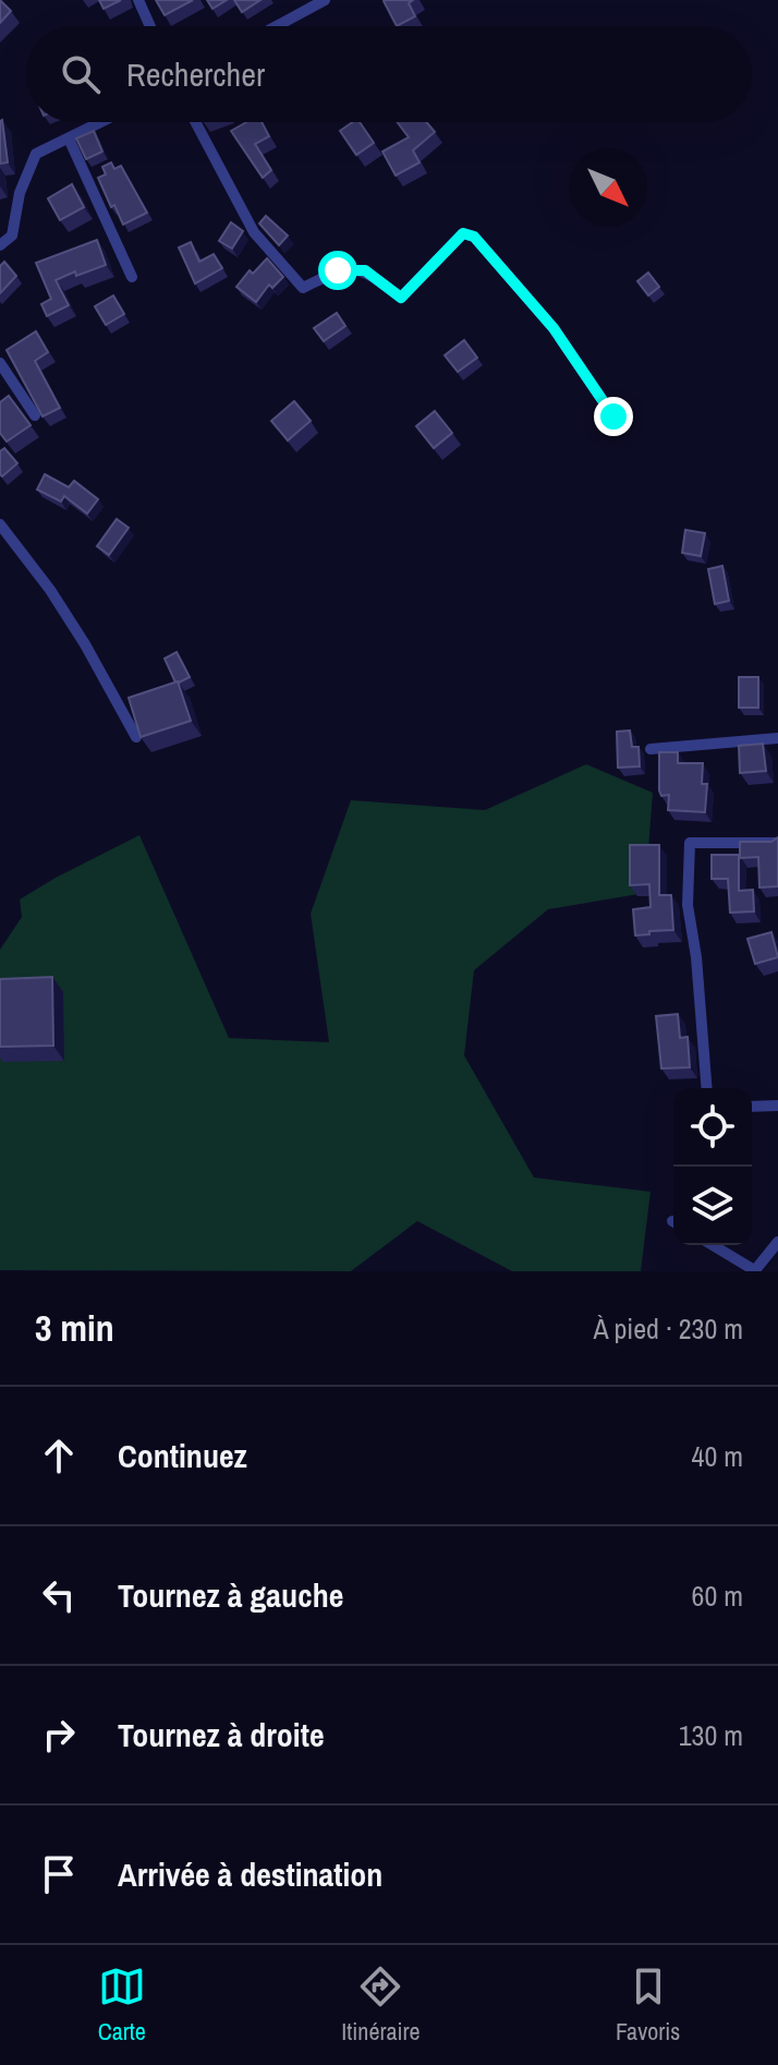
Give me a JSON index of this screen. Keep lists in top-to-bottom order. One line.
{"north":"bottom right","page":{"search":"Rechercher","heading":["3 min","À pied · 230 m"],"list":[["Continuez","40 m"],["Tournez à gauche","60 m"],["Tournez à droite","130 m"],"Arrivée à destination"],"nav":["Carte","Itinéraire","Favoris"]}}
